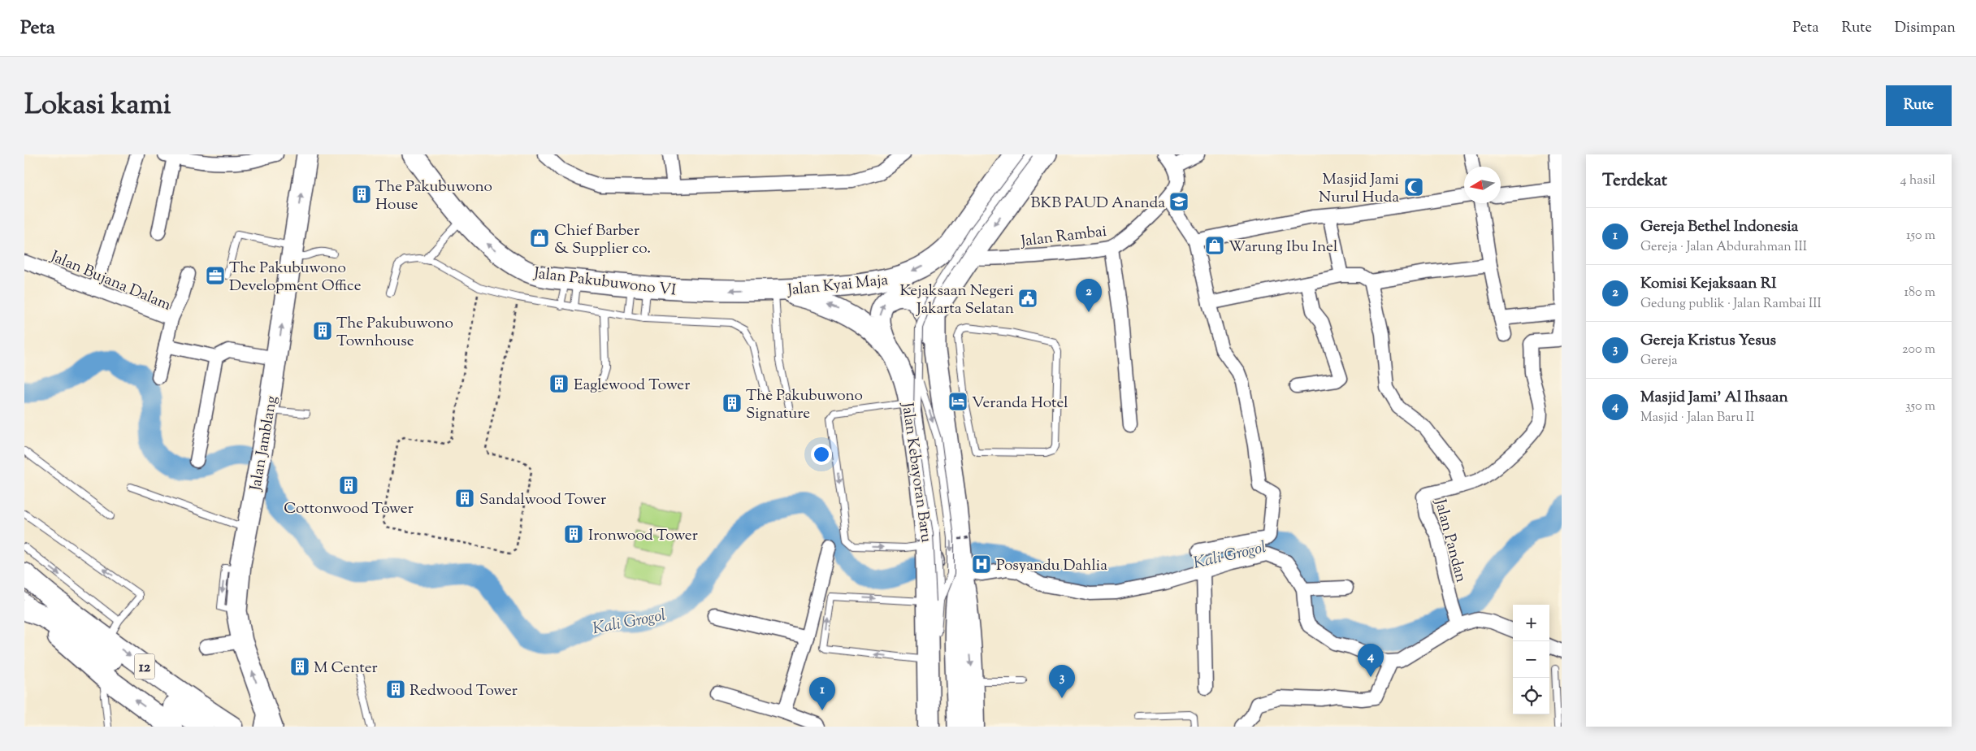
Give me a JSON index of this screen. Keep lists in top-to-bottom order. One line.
{"streets":{"highway":["12"],"main road":["Jalan Pakubuwono VI","Jalan Kyai Maja","Jalan Jamblang","Jalan Kebayoran Baru"],"street":["Jalan Rambai","Jalan Bujana Dalam","Jalan Pandan"]},"crossings":[["Jalan Pakubuwono VI","Jalan Kyai Maja"],["Jalan Pakubuwono VI","Jalan Kebayoran Baru"],["Jalan Kyai Maja","Jalan Kebayoran Baru"]],"one_way":["Jalan Pakubuwono VI","Jalan Kyai Maja","Jalan Jamblang"],"water":["Kali Grogol"],"places":{"mosque":["Masjid Jami Nurul Huda"],"building":["The Pakubuwono House","The Pakubuwono Townhouse","Eaglewood Tower","The Pakubuwono Signature","Cottonwood Tower","Sandalwood Tower","Ironwood Tower","M Center","Redwood Tower"],"school or university":["BKB PAUD Ananda"],"shop":["Chief Barber & Supplier co.","Warung Ibu Inel"],"office":["The Pakubuwono Development Office"],"public building":["Kejaksaan Negeri Jakarta Selatan"],"hotel":["Veranda Hotel"],"hospital":["Posyandu Dahlia"]},"north":"left","page":{"header":"Peta","nav":["Peta","Rute","Disimpan"],"title":"Lokasi kami","buttons":"Rute","heading":["Terdekat","4 hasil"],"list":[{"mark":"1","name":"Gereja Bethel Indonesia","note":"Gereja · Jalan Abdurahman III","value":"150 m"},{"mark":"2","name":"Komisi Kejaksaan RI","note":"Gedung publik · Jalan Rambai III","value":"180 m"},{"mark":"3","name":"Gereja Kristus Yesus","note":"Gereja","value":"200 m"},{"mark":"4","name":"Masjid Jami' Al Ihsaan","note":"Masjid · Jalan Baru II","value":"350 m"}],"pins":["2","4","3","1"],"map_buttons":["+","−"]}}
